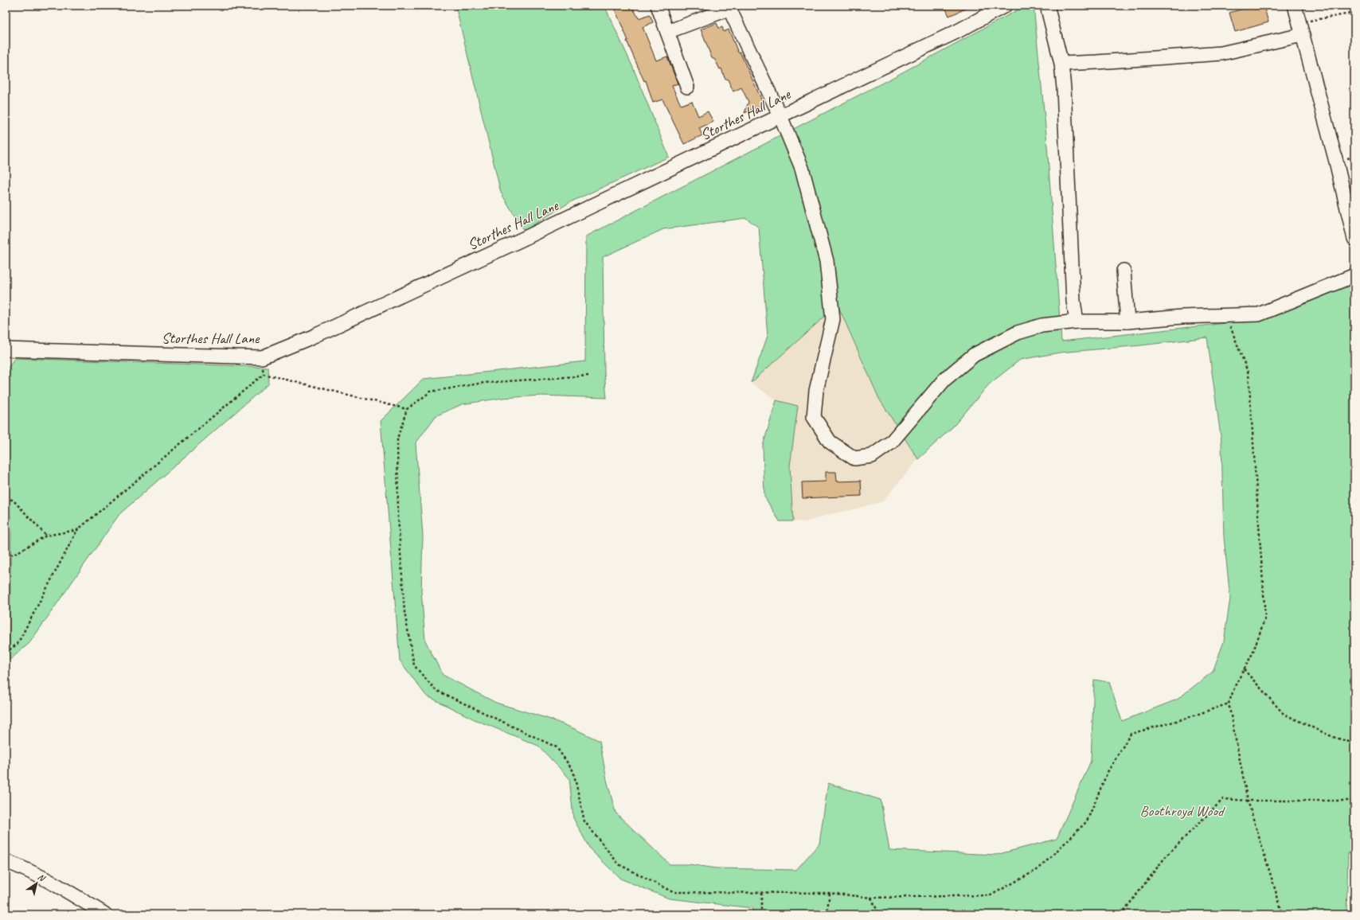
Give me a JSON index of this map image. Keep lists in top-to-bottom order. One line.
{"streets":{"street":["Storthes Hall Lane"]},"parks":["Boothroyd Wood"],"north":"top right"}
